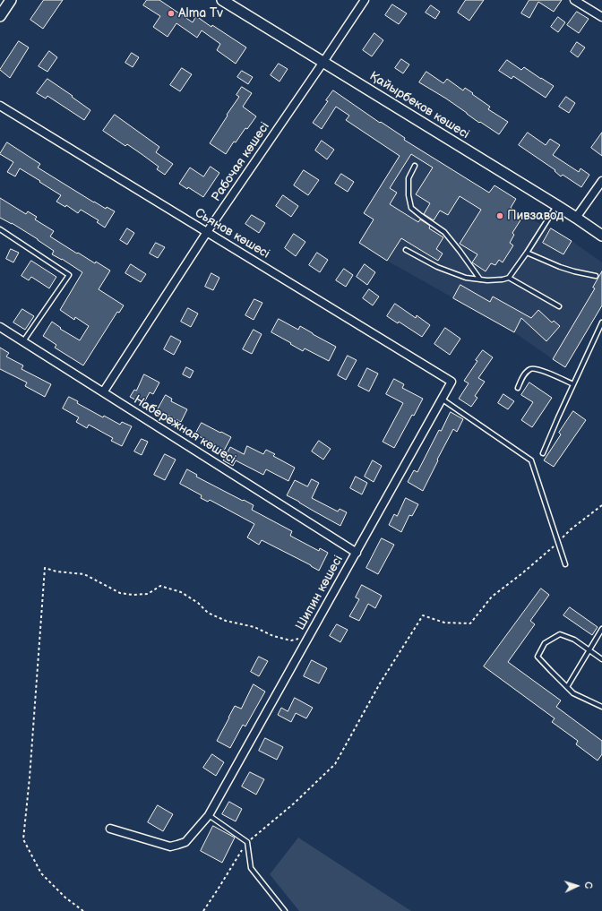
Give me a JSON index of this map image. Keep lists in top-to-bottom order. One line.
{"streets":{"main road":["Қайырбеков көшесі"],"street":["Рабочая көшесі","Сьянов көшесі","Набережная көшесі","Шипин көшесі"]},"crossings":[["Қайырбеков көшесі","Рабочая көшесі"],["Рабочая көшесі","Сьянов көшесі"],["Рабочая көшесі","Набережная көшесі"],["Сьянов көшесі","Шипин көшесі"],["Набережная көшесі","Шипин көшесі"]],"places":["Alma Tv","Пивзавод"],"north":"right"}
